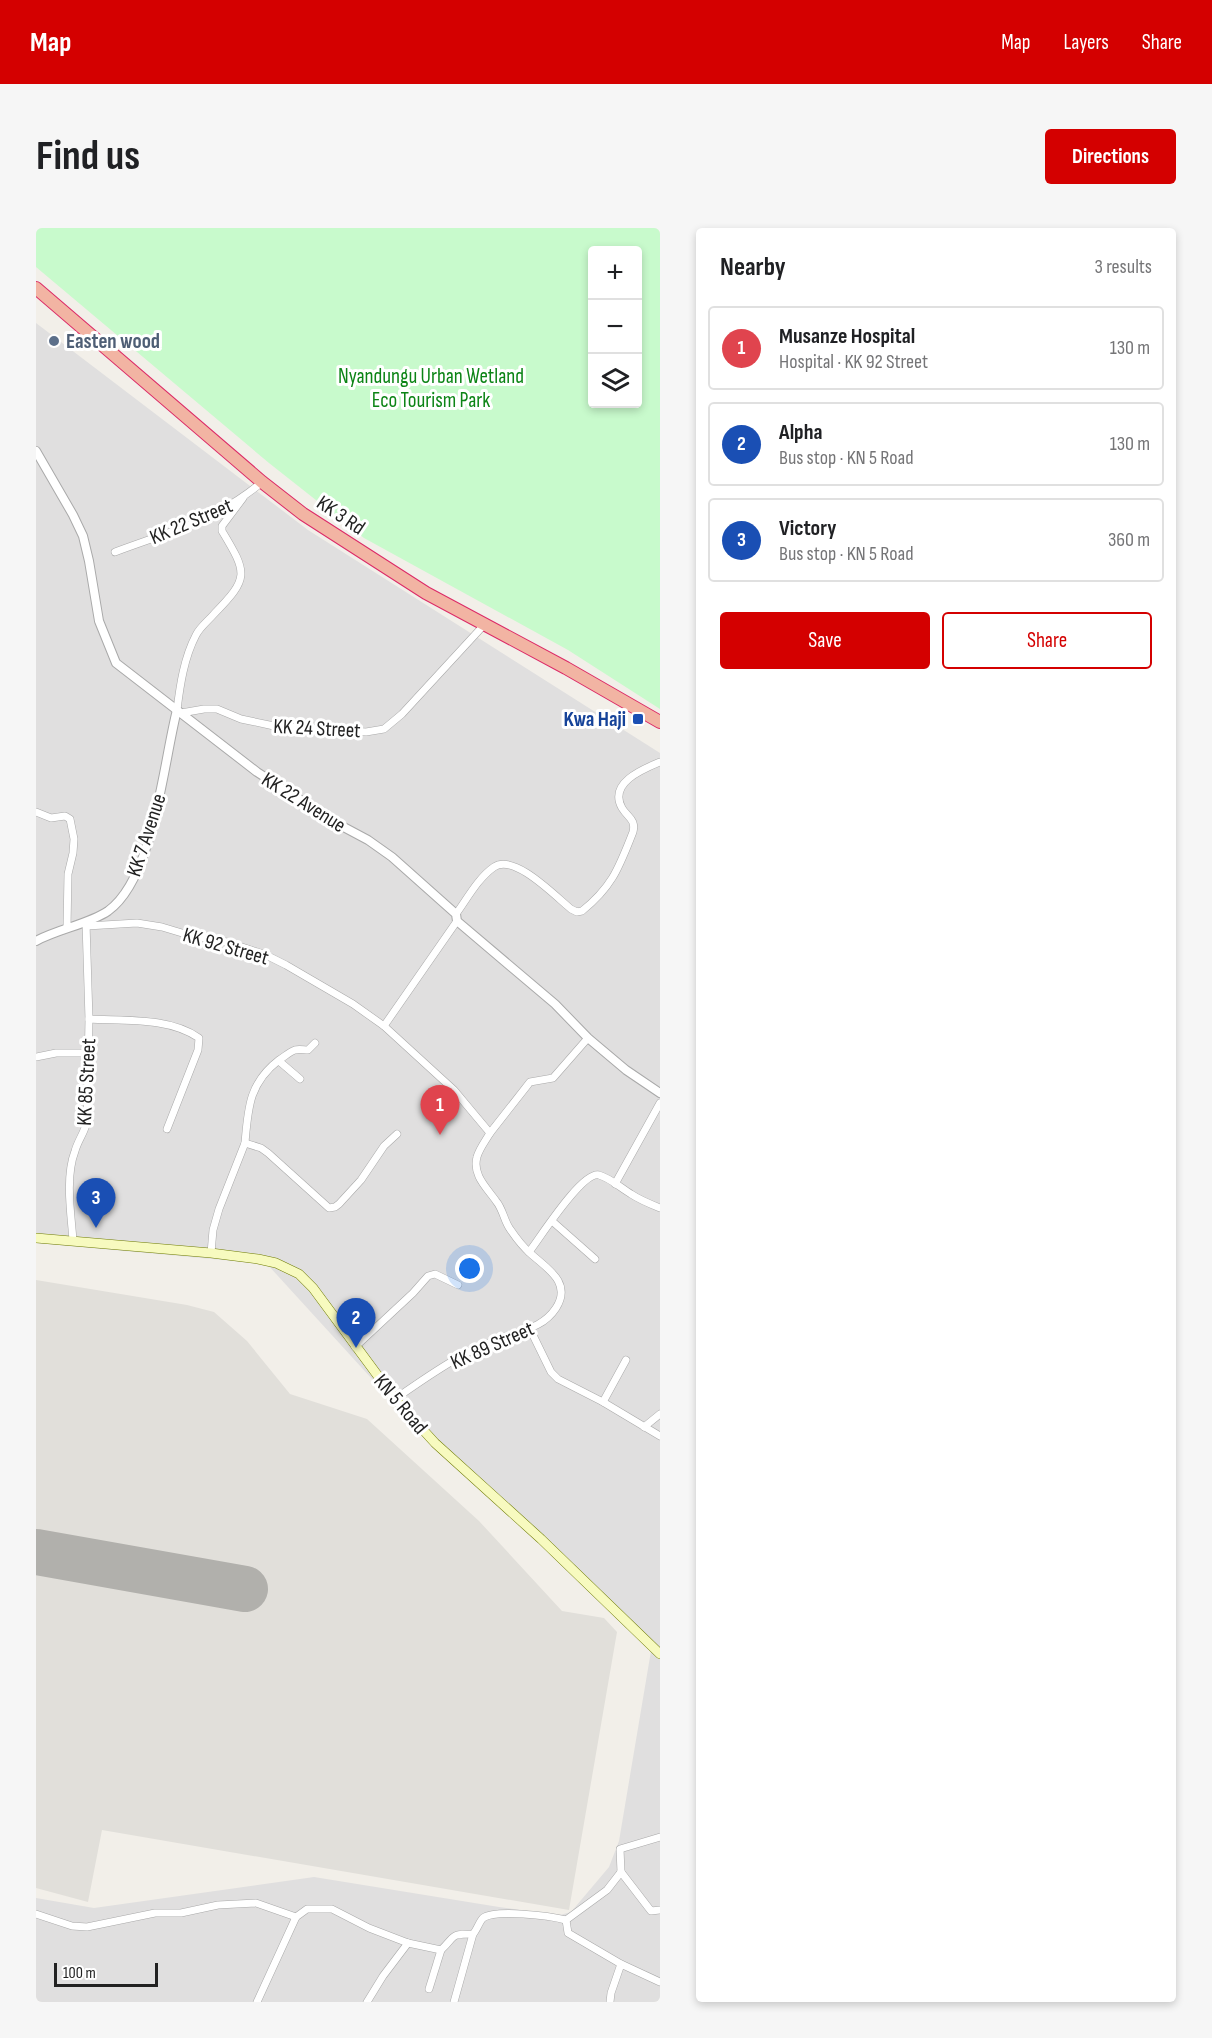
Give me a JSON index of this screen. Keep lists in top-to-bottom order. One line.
{"streets":{"highway":["KK 3 Rd"],"main road":["KN 5 Road"],"street":["KK 22 Street","KK 24 Street","KK 22 Avenue","KK 7 Avenue","KK 92 Street","KK 85 Street","KK 89 Street"]},"crossings":[["KK 3 Rd","KK 22 Street"],["KK 3 Rd","KK 24 Street"],["KK 24 Street","KK 22 Avenue"],["KK 24 Street","KK 7 Avenue"],["KK 22 Avenue","KK 7 Avenue"],["KK 7 Avenue","KK 92 Street"],["KK 7 Avenue","KK 85 Street"],["KK 92 Street","KK 85 Street"],["KK 92 Street","KK 89 Street"],["KK 85 Street","KN 5 Road"],["KK 89 Street","KN 5 Road"]],"parks":["Nyandungu Urban Wetland Eco Tourism Park"],"places":{"other":["Easten wood"],"transit":["Kwa Haji"]},"scale_bar":"100 m","page":{"header":"Map","nav":["Map","Layers","Share"],"buttons":["Directions",["Save","Share"]],"title":"Find us","heading":["Nearby","3 results"],"map_buttons":["+","−"],"list":[{"mark":"1","name":"Musanze Hospital","note":"Hospital · KK 92 Street","value":"130 m"},{"mark":"2","name":"Alpha","note":"Bus stop · KN 5 Road","value":"130 m"},{"mark":"3","name":"Victory","note":"Bus stop · KN 5 Road","value":"360 m"}],"pins":["1","3","2"],"scale":"100 m"}}
